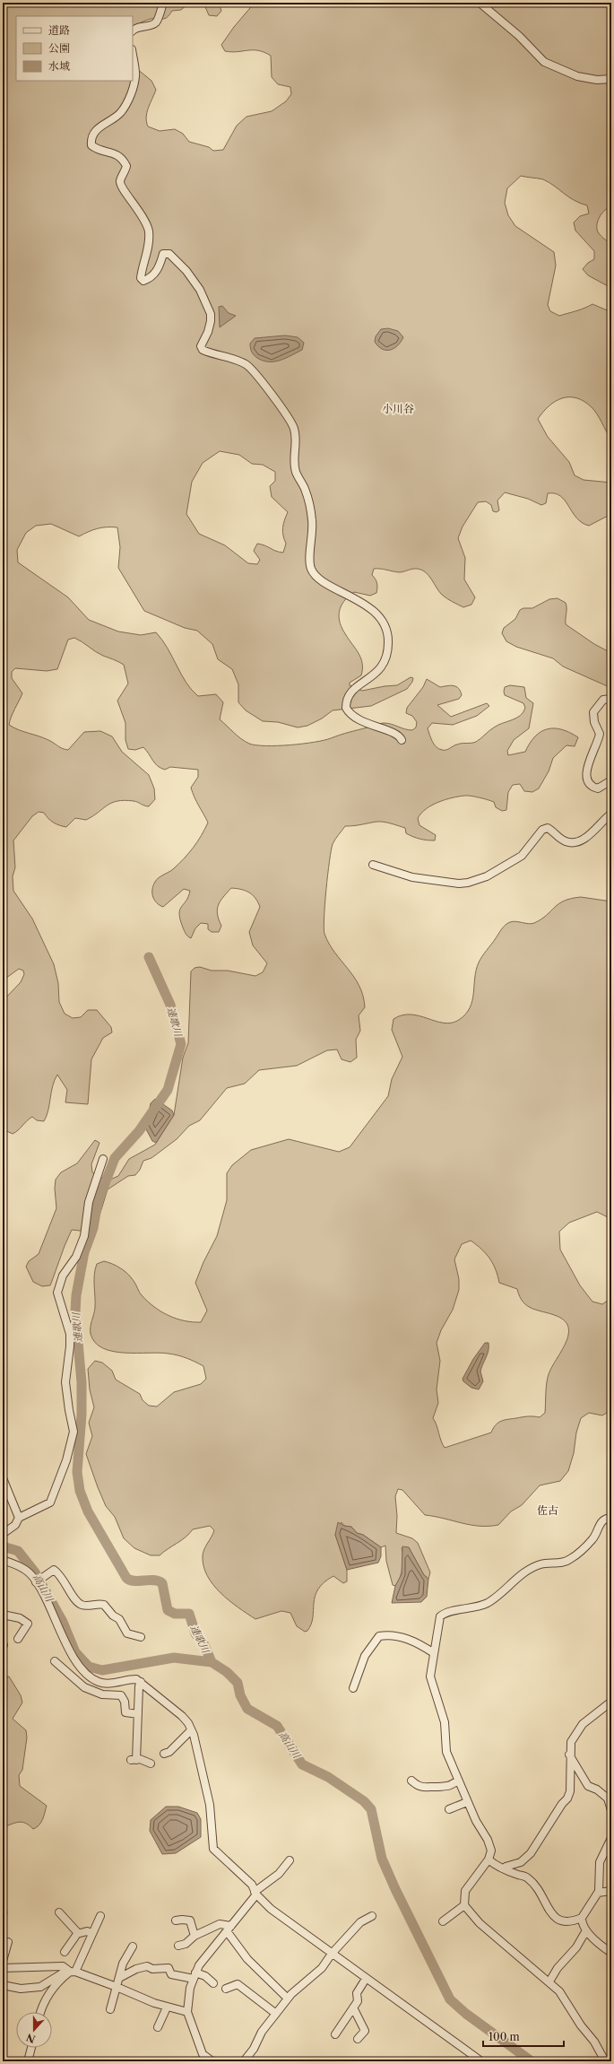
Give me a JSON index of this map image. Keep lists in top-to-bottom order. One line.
{"districts":["小川谷","佐古"],"water":["連歌川","高山川"],"legend":["道路","公園","水域"],"scale_bar":"100 m","north":"bottom"}
